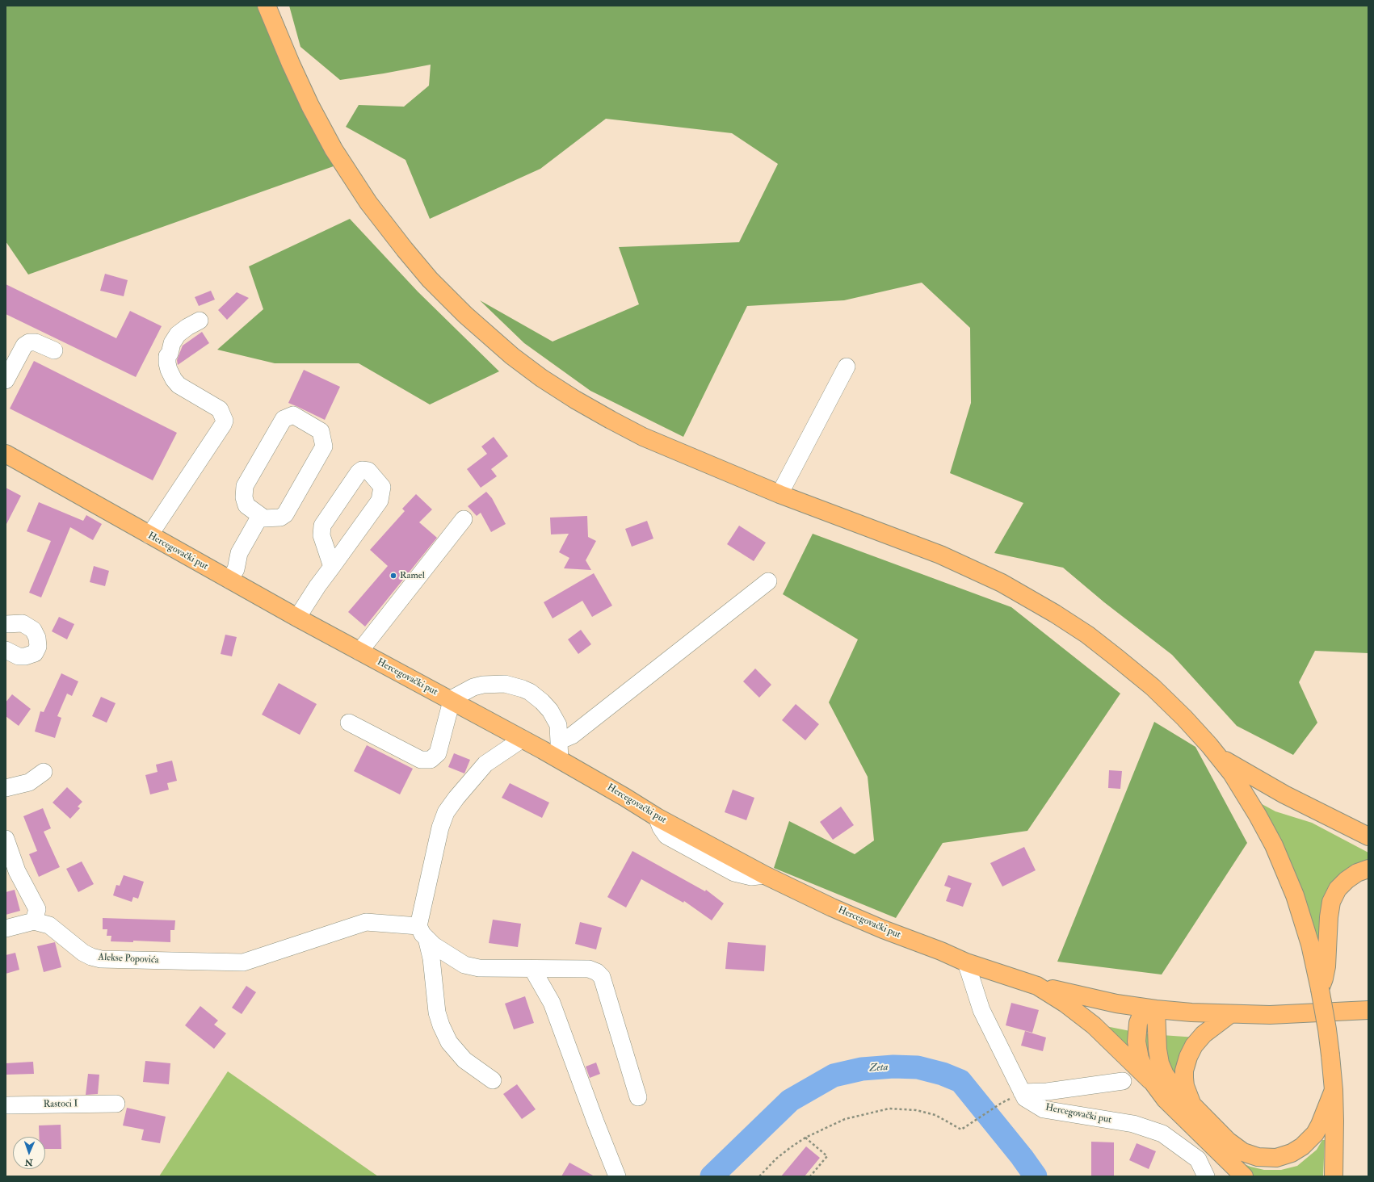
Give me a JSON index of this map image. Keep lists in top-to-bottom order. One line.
{"streets":{"main road":["Hercegovački put"],"street":["Alekse Popovića","Rastoci I"]},"water":["Zeta"],"places":["Ramel"],"north":"bottom"}
